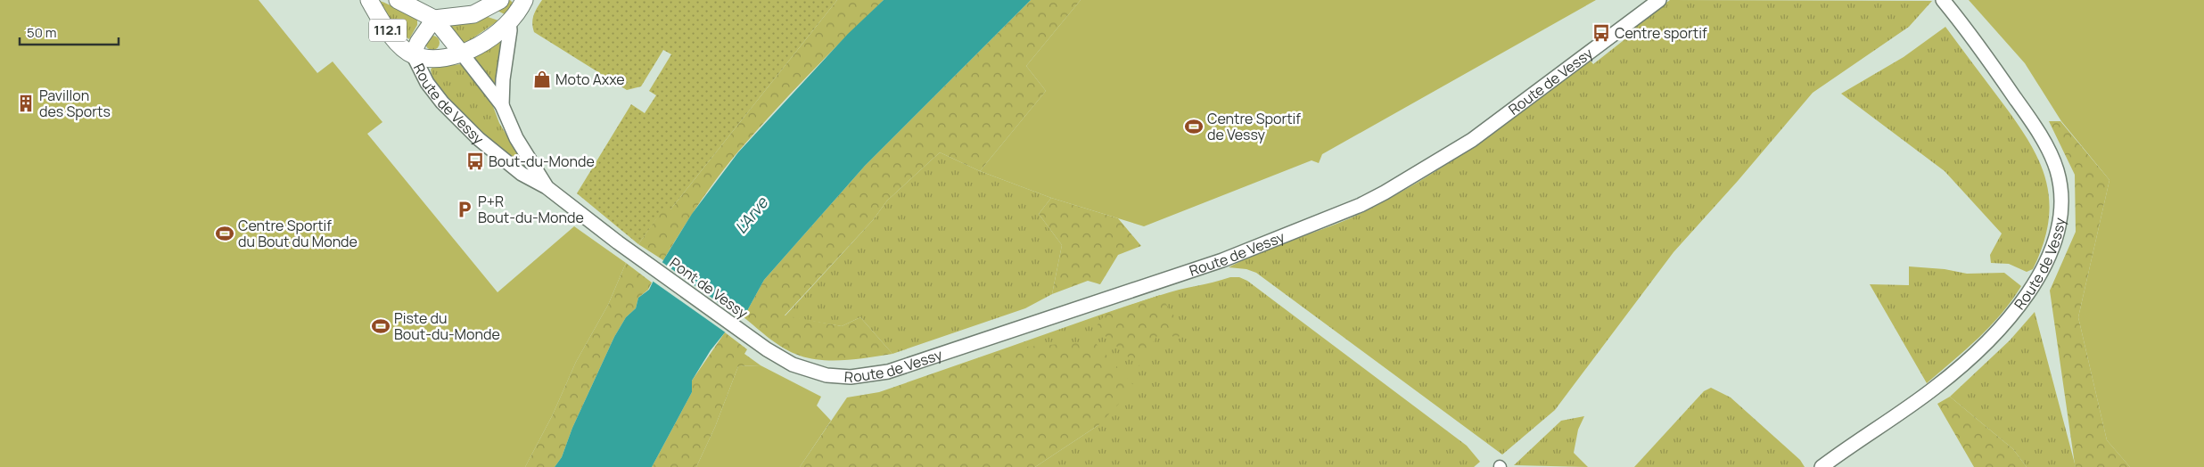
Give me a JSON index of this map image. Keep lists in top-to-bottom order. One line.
{"streets":{"main road":["112.1","Route de Vessy"],"street":["Pont de Vessy"]},"crossings":[["112.1","Route de Vessy"],["Route de Vessy","Pont de Vessy"]],"water":["L'Arve"],"places":{"bus stop":["Centre sportif","Bout-du-Monde"],"shop":["Moto Axxe"],"building":["Pavillon des Sports"],"sports":["Centre Sportif de Vessy","Centre Sportif du Bout du Monde","Piste du Bout-du-Monde"],"parking":["P+R Bout-du-Monde"]},"scale_bar":"50 m"}
